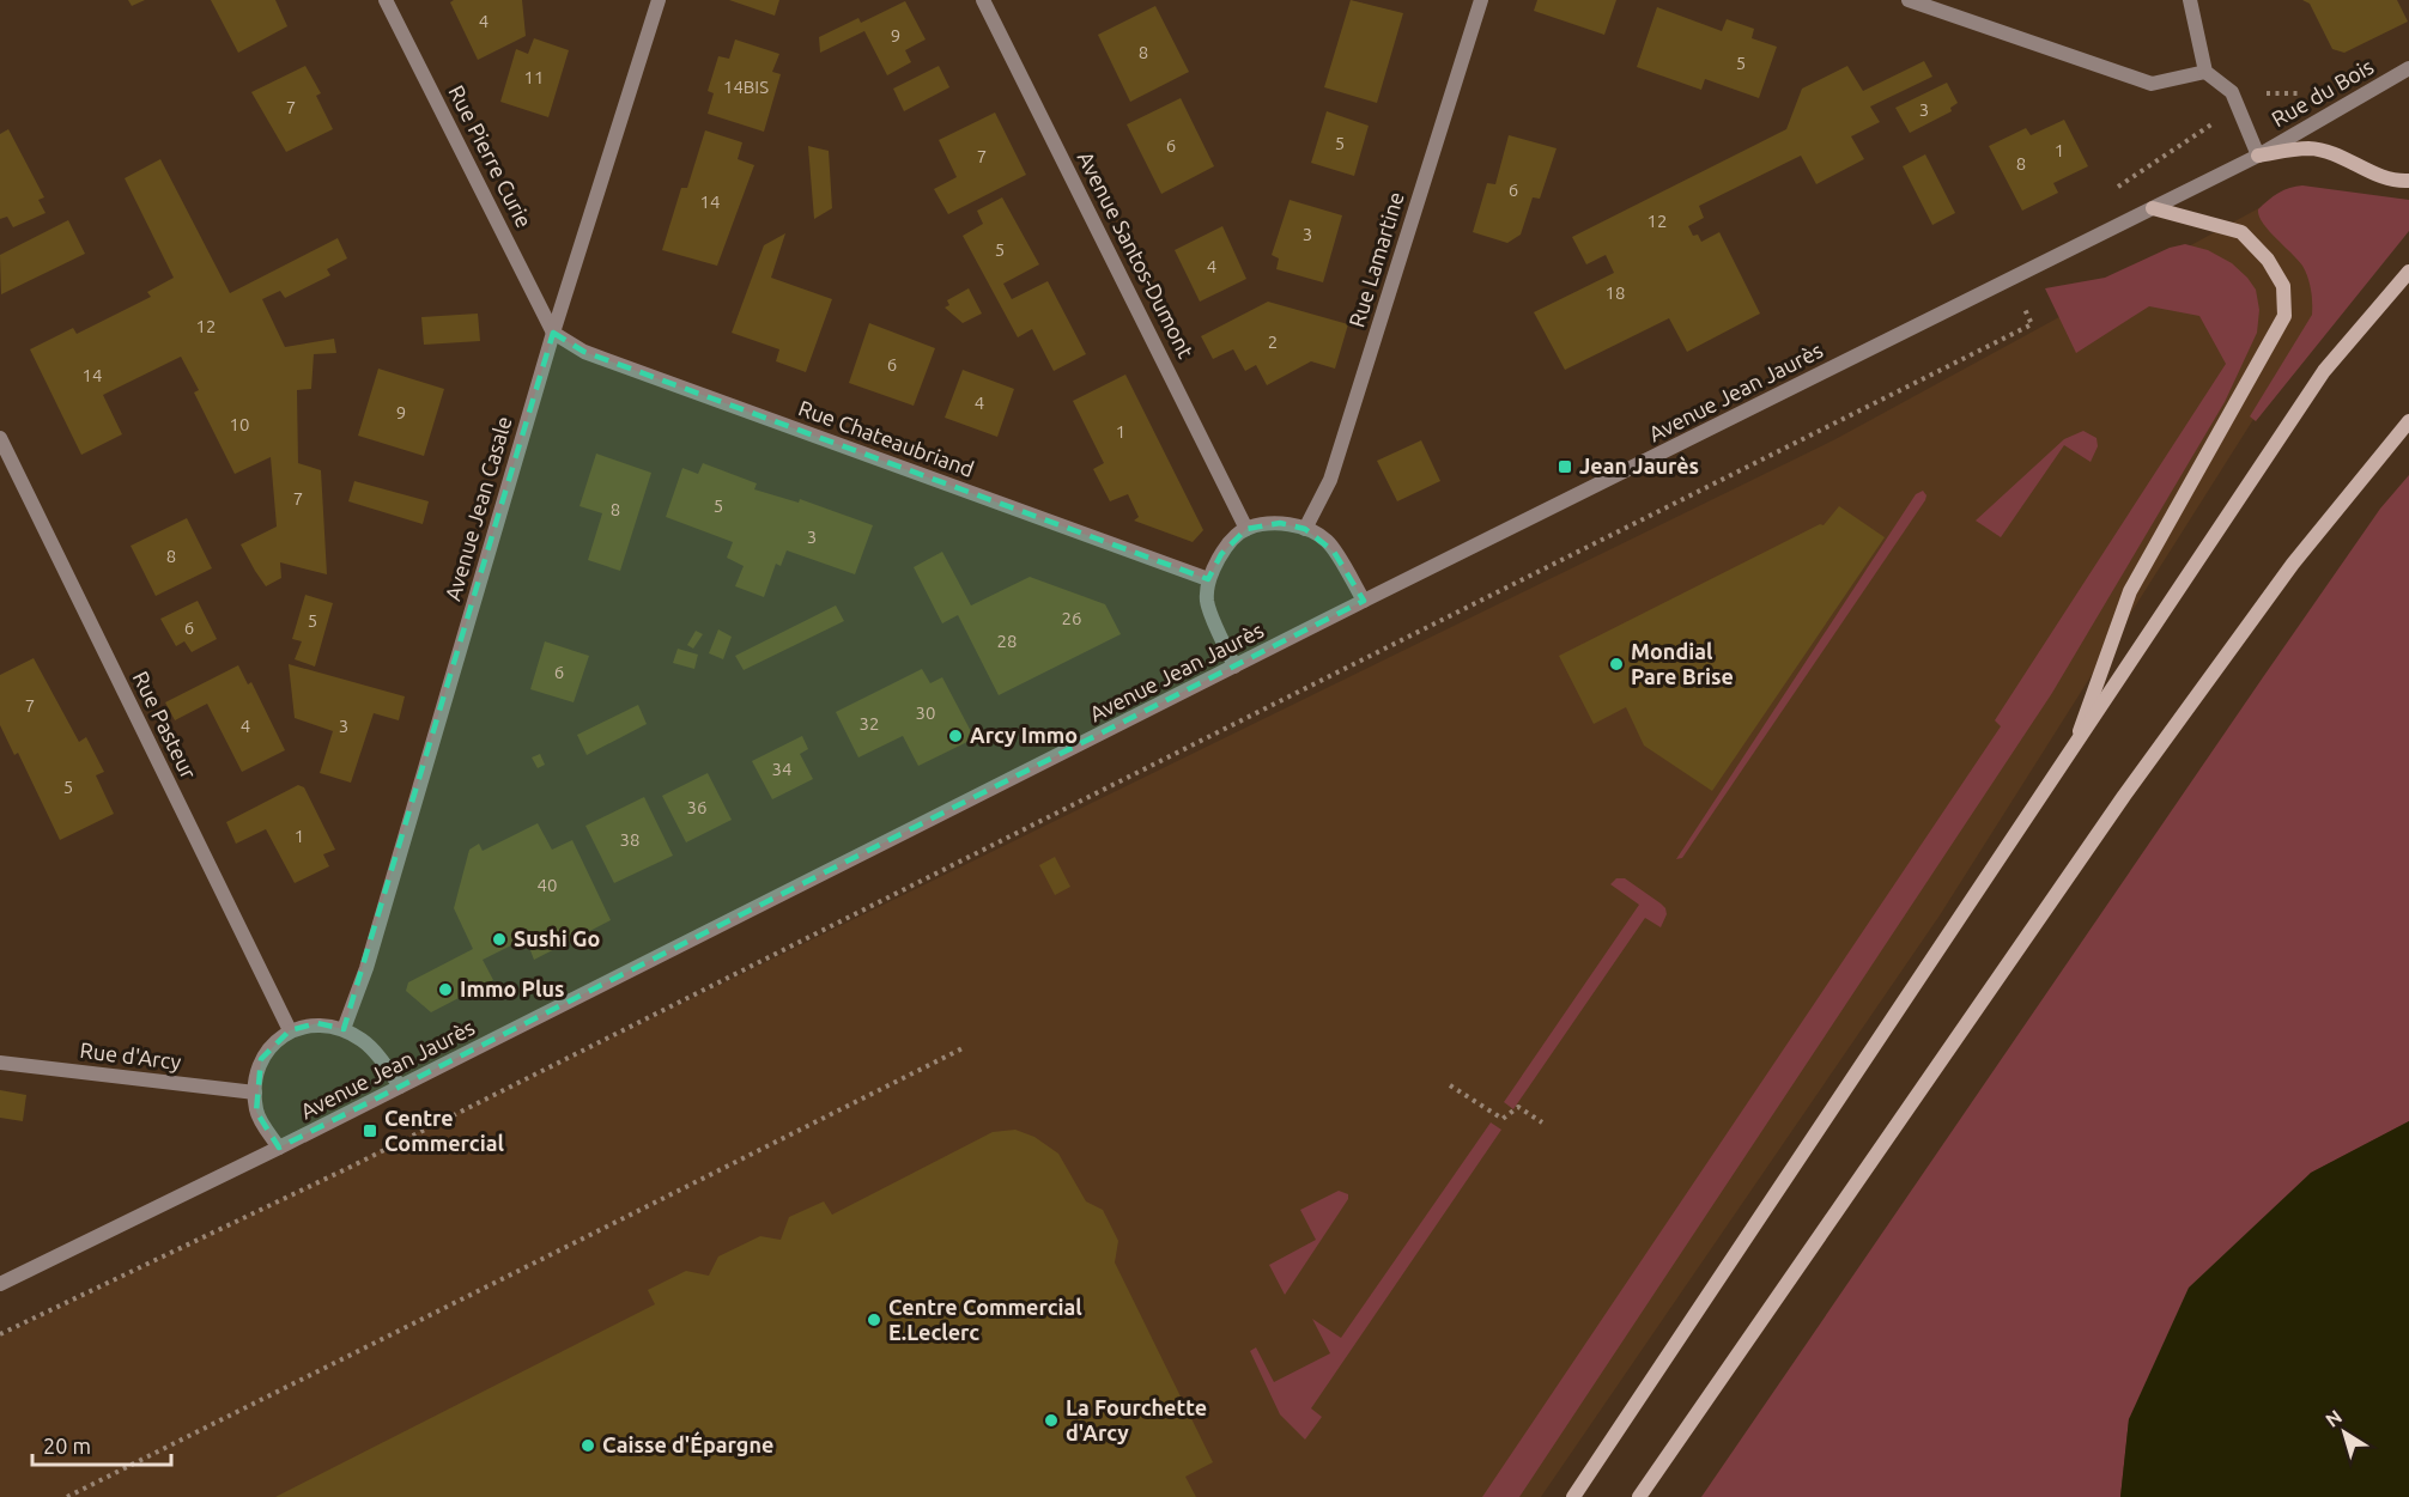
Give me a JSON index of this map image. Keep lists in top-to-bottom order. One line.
{"streets":{"street":["Rue du Bois","Rue Pierre Curie","Avenue Santos-Dumont","Rue Lamartine","Avenue Jean Jaurès","Rue Chateaubriand","Avenue Jean Casale","Rue Pasteur","Rue d'Arcy"]},"crossings":[["Rue du Bois","Avenue Jean Jaurès"],["Rue Pierre Curie","Rue Chateaubriand"],["Rue Pierre Curie","Avenue Jean Casale"],["Rue Chateaubriand","Avenue Jean Casale"]],"places":{"transit":["Jean Jaurès","Centre Commercial"],"other":["Mondial Pare Brise","Arcy Immo","Sushi Go","Immo Plus","Centre Commercial E.Leclerc","La Fourchette d'Arcy","Caisse d'Épargne"]},"house_numbers":["4","9","8","5","11","14BIS","7","3","5","6","1","7","8","6","14","12","3","5","4","18","12","2","6","14","4","9","10","1","7","5","8","3","8","26","5","6","28","6","7","30","32","4","3","34","5","36","1","38","40"],"scale_bar":"20 m","north":"top left"}
